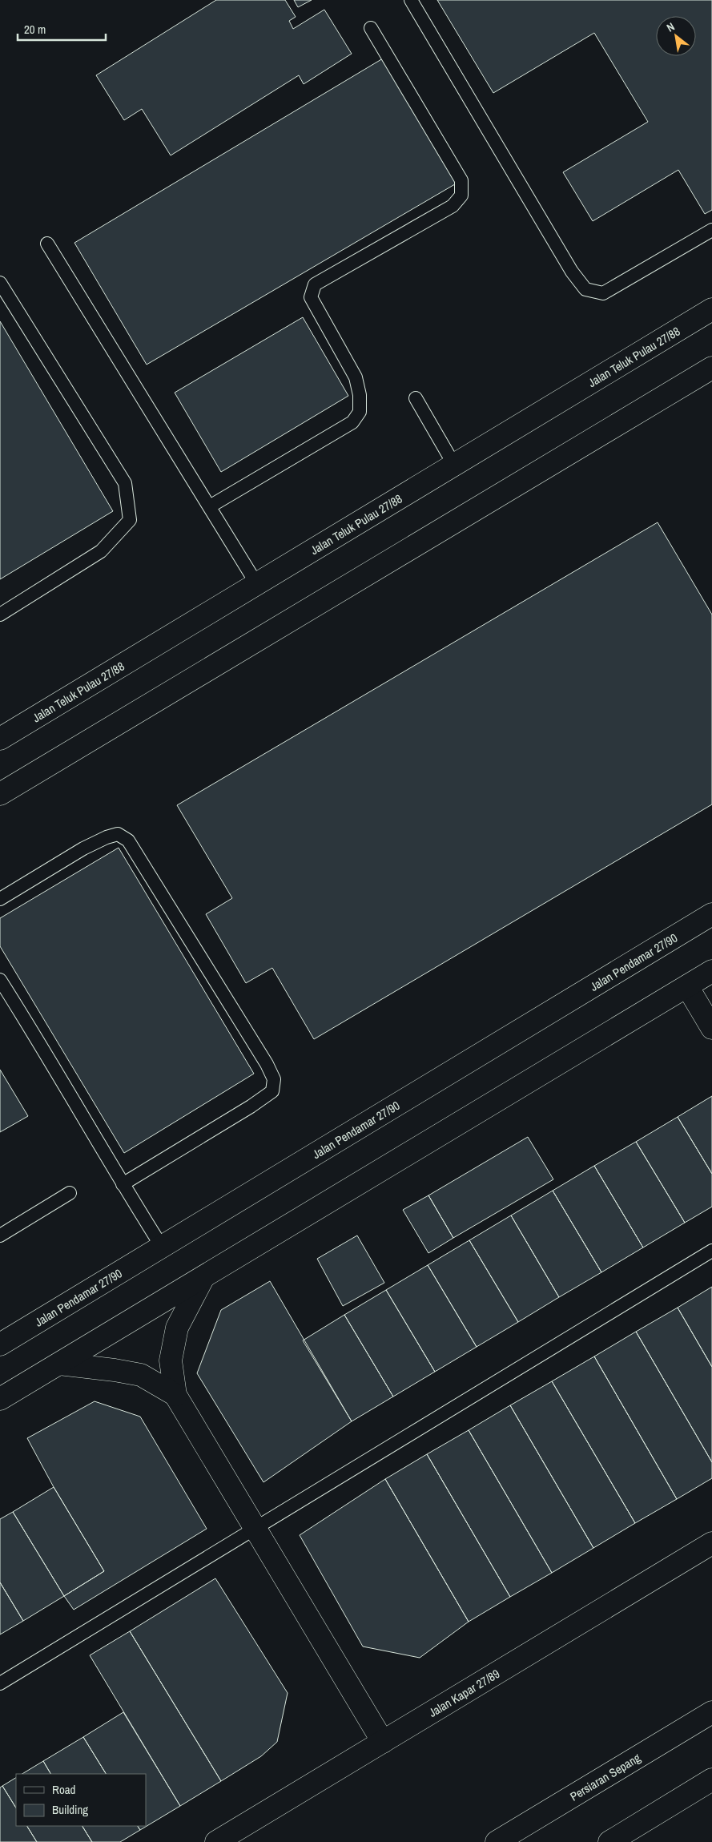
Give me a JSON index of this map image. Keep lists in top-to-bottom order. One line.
{"streets":{"street":["Jalan Teluk Pulau 27/88","Jalan Pendamar 27/90","Jalan Kapar 27/89","Persiaran Sepang"]},"legend":["Road","Building"],"scale_bar":"20 m","north":"top left"}
